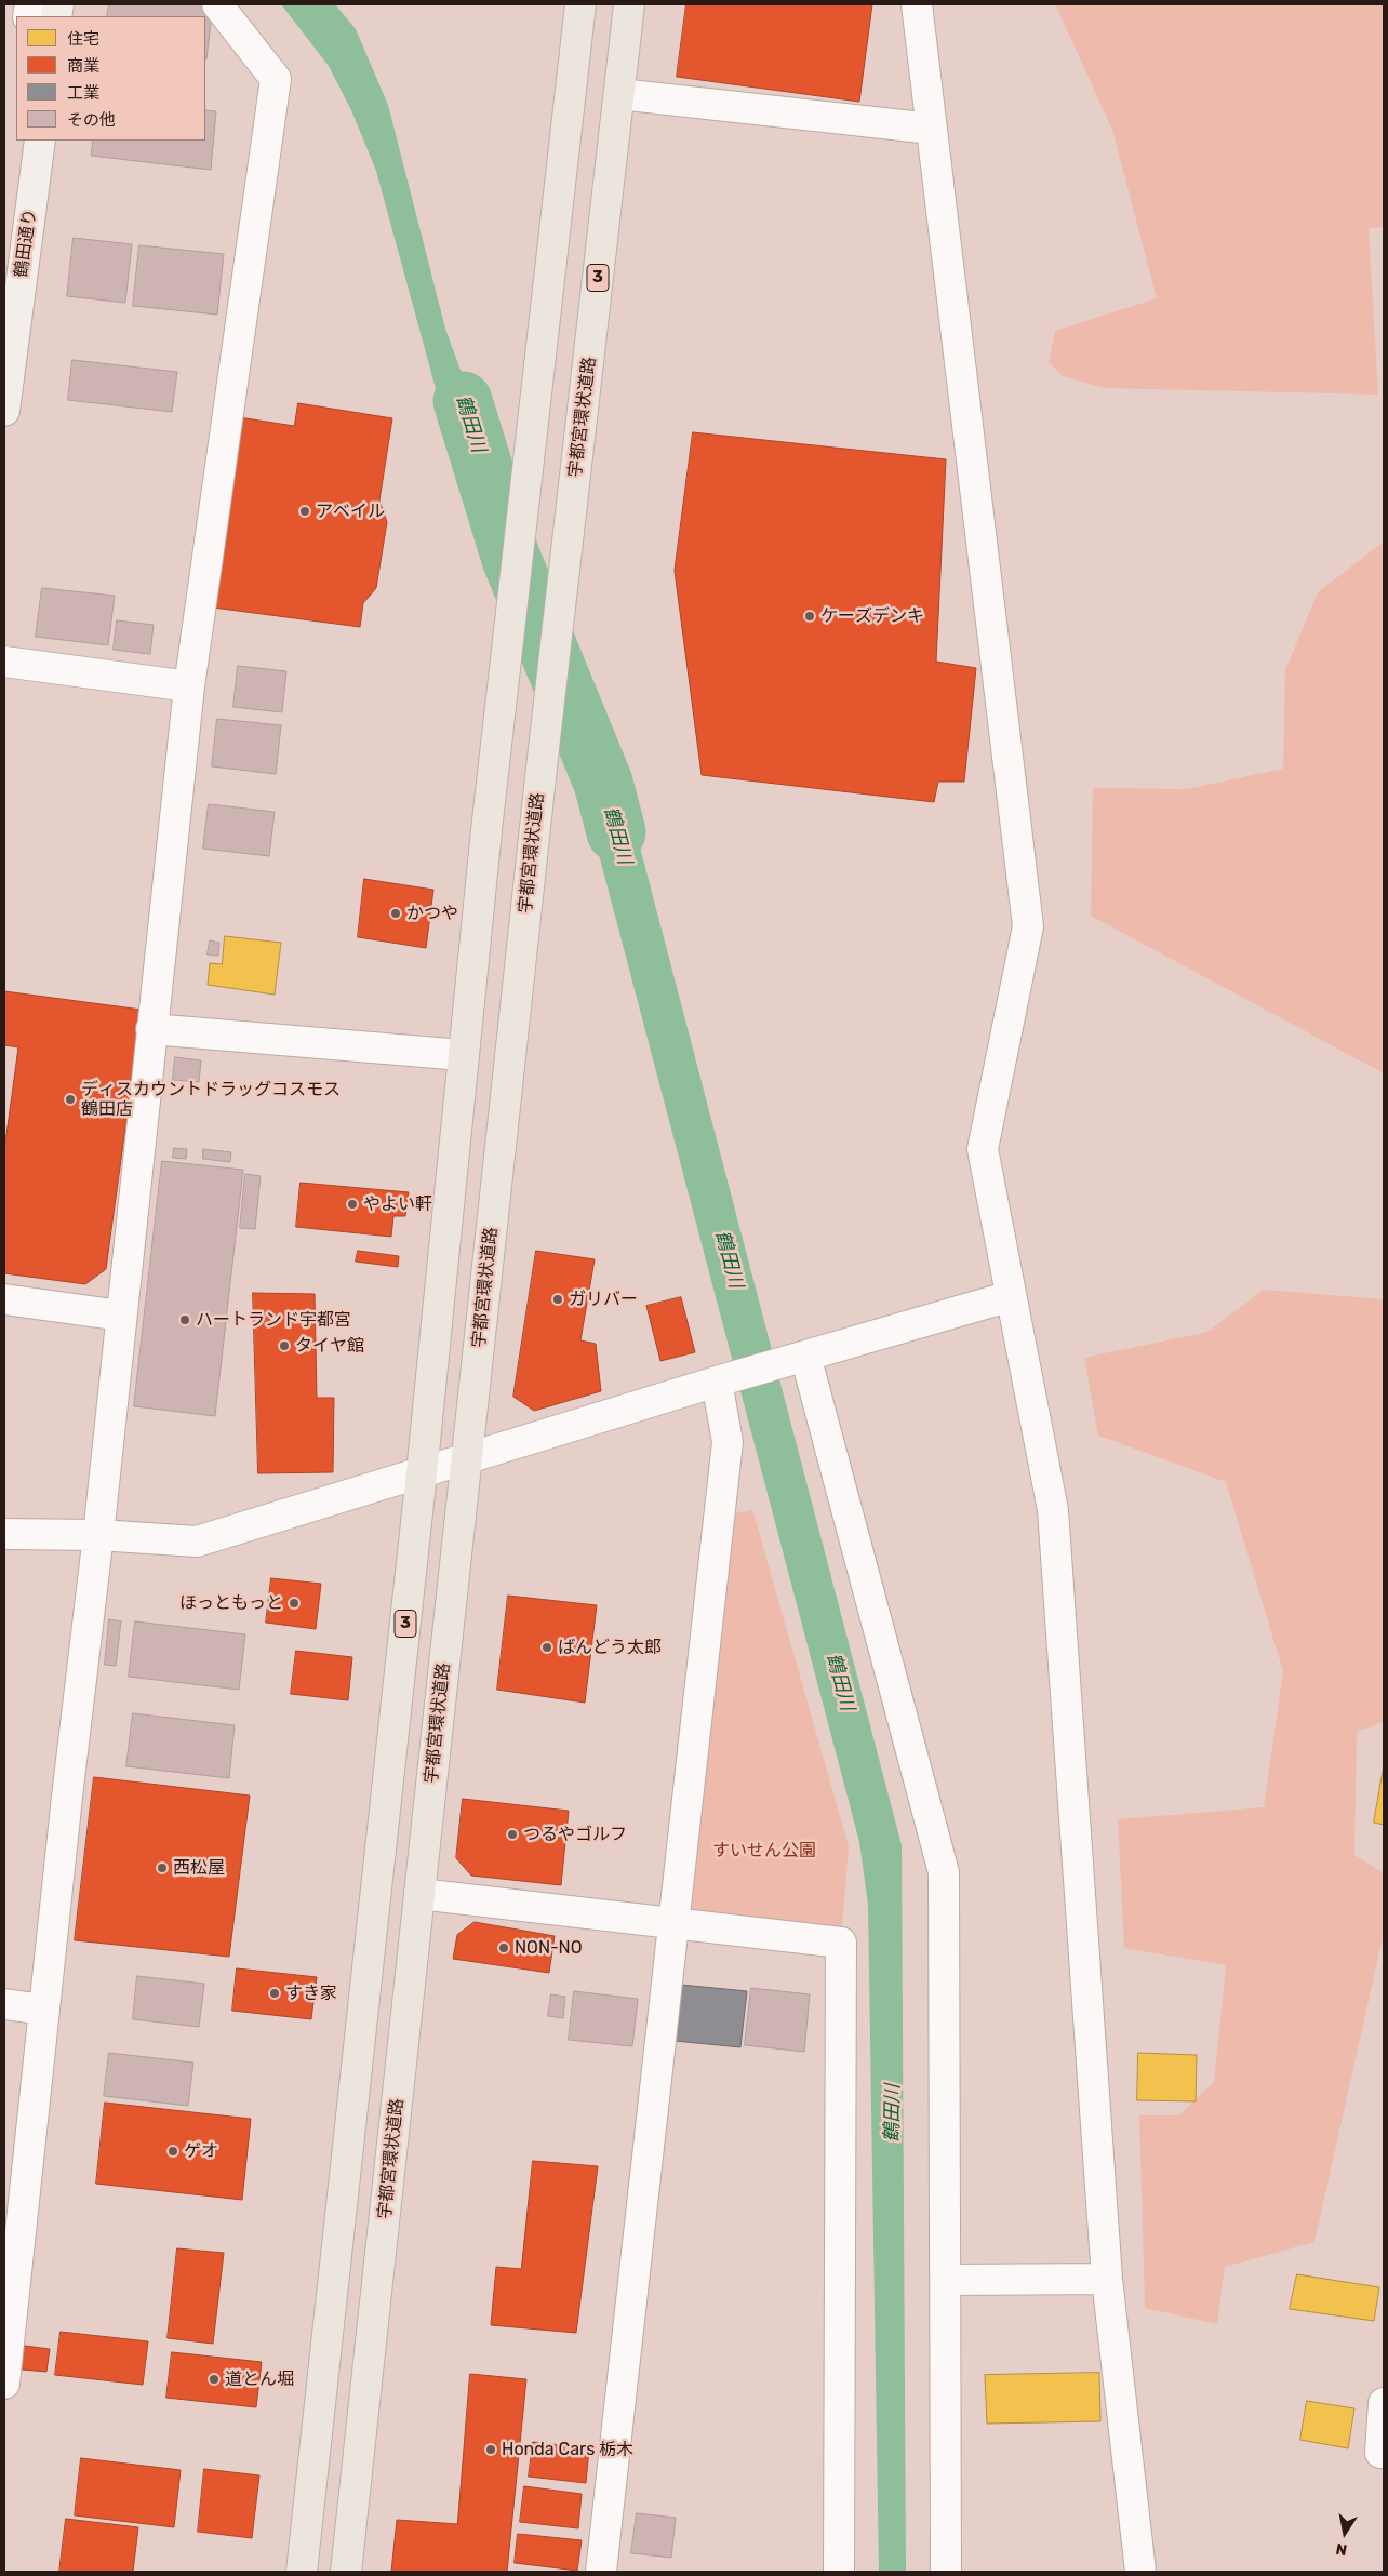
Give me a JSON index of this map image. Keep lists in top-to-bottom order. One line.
{"streets":{"main road":["3","宇都宮環状道路"],"street":["鶴田通り"]},"water":["鶴田川"],"parks":["すいせん公園"],"places":["アベイル","ケーズデンキ","かつや","ディスカウントドラッグコスモス 鶴田店","やよい軒","ガリバー","ハートランド宇都宮","タイヤ館","ほっともっと","ばんどう太郎","つるやゴルフ","西松屋","NON-NO","すき家","ゲオ","道とん堀","Honda Cars 栃木"],"legend":["住宅","商業","工業","その他"],"north":"bottom"}
